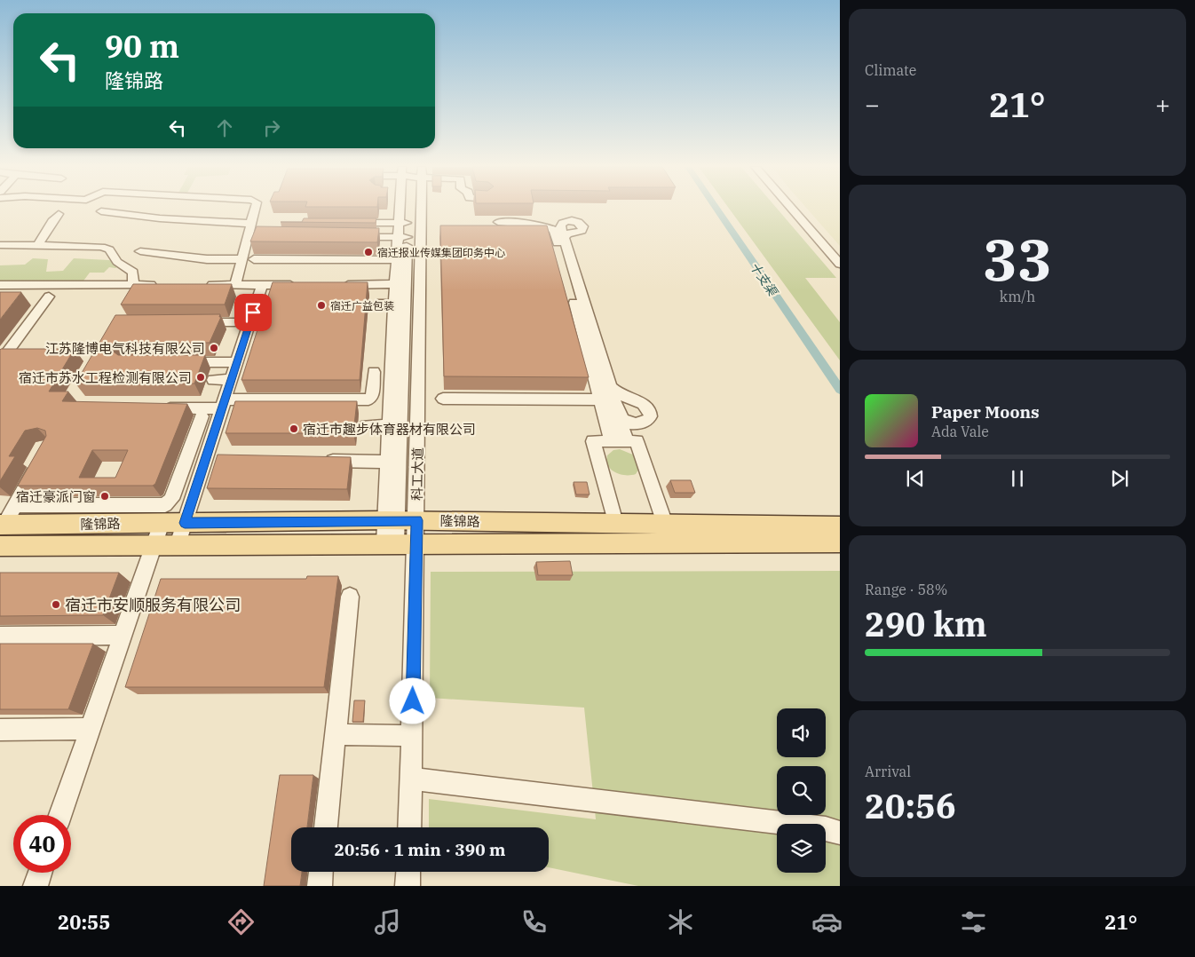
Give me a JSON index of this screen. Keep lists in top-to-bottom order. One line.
{"streets":{"main road":["隆锦路"],"street":["科工大道"]},"crossings":[["科工大道","隆锦路"]],"water":["十支渠"],"places":["宿迁报业传媒集团印务中心","宿迁广益包装","江苏隆博电气科技有限公司","宿迁市苏水工程检测有限公司","宿迁市趣步体育器材有限公司","宿迁豪派门窗","宿迁市安顺服务有限公司"],"page":{"tile":["Climate",["33","km/h"],["Range · 58%","290 km"],["Arrival","20:56"]],"turn":["90 m","隆锦路"],"heat":["−","21°","+"],"song":["Paper Moons","Ada Vale"],"limit":"40","trip":"20:56 · 1 min · 390 m","tabs":["20:55","21°"]}}
